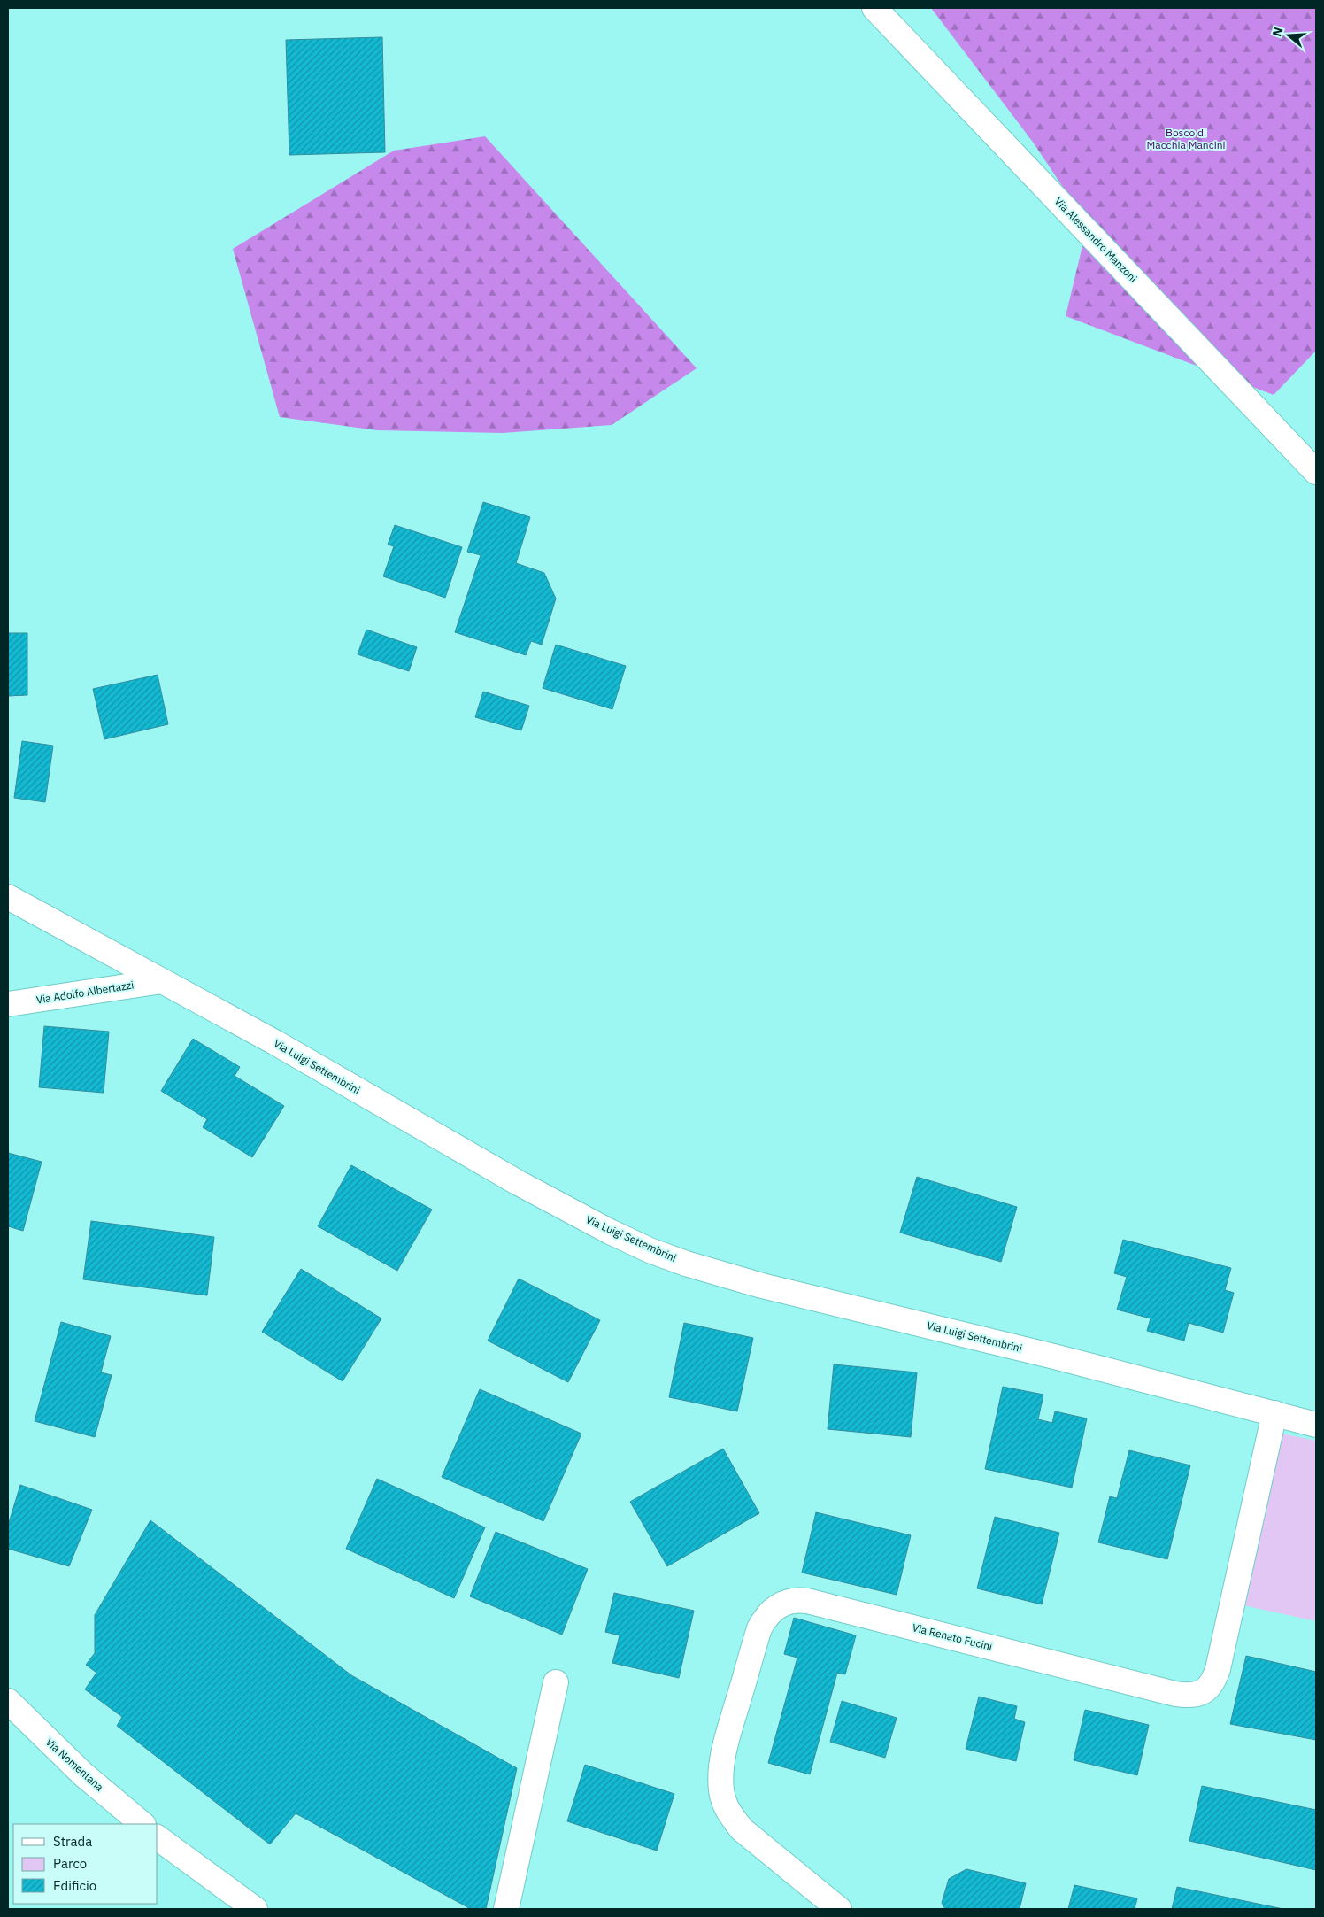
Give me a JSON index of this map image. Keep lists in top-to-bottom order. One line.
{"streets":{"street":["Via Alessandro Manzoni","Via Adolfo Albertazzi","Via Luigi Settembrini","Via Renato Fucini","Via Nomentana"]},"crossings":[["Via Adolfo Albertazzi","Via Luigi Settembrini"],["Via Luigi Settembrini","Via Renato Fucini"]],"parks":["Bosco di Macchia Mancini"],"legend":["Strada","Parco","Edificio"],"north":"left"}
